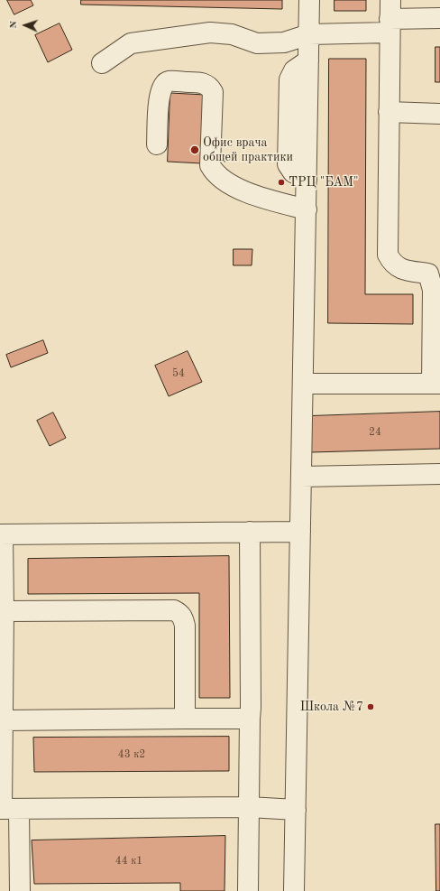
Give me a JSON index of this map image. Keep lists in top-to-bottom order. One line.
{"places":["Офис врача общей практики","ТРЦ \"БАМ\"","Школа №7"],"house_numbers":["54","24","43 к2","44 к1"],"north":"left"}
